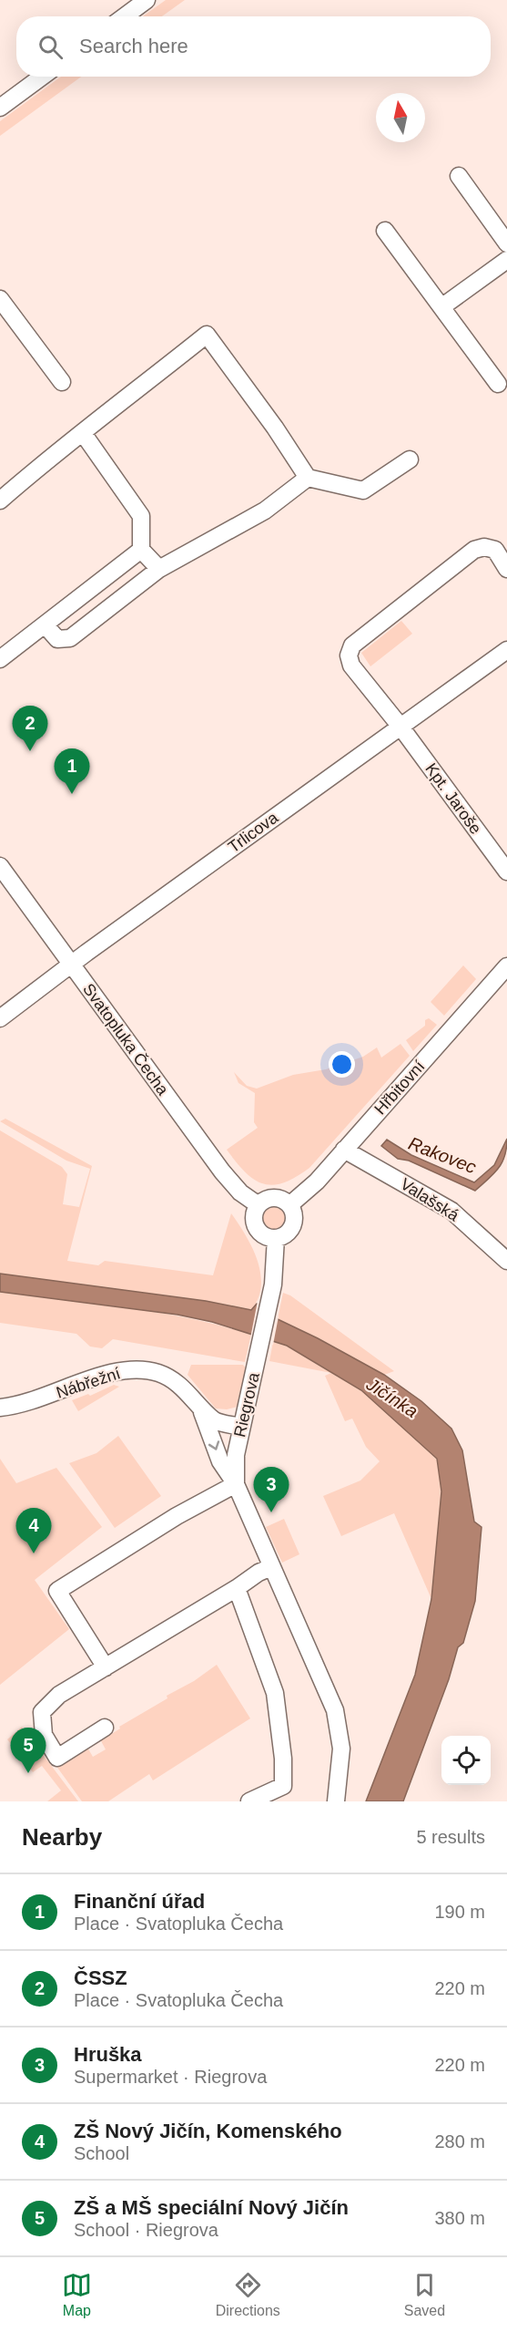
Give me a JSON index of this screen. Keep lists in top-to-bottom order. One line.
{"streets":{"street":["Kpt. Jaroše","Trlicova","Svatopluka Čecha","Hřbitovní","Valašská","Nábřežní","Riegrova"]},"crossings":[["Kpt. Jaroše","Trlicova"],["Trlicova","Svatopluka Čecha"],["Svatopluka Čecha","Hřbitovní"],["Svatopluka Čecha","Riegrova"],["Hřbitovní","Valašská"],["Hřbitovní","Riegrova"],["Nábřežní","Riegrova"]],"water":["Rakovec","Jičínka"],"north":"top","page":{"search":"Search here","pins":["2","1","3","4","5"],"heading":["Nearby","5 results"],"list":[{"mark":"1","name":"Finanční úřad","note":"Place · Svatopluka Čecha","value":"190 m"},{"mark":"2","name":"ČSSZ","note":"Place · Svatopluka Čecha","value":"220 m"},{"mark":"3","name":"Hruška","note":"Supermarket · Riegrova","value":"220 m"},{"mark":"4","name":"ZŠ Nový Jičín, Komenského","note":"School","value":"280 m"},{"mark":"5","name":"ZŠ a MŠ speciální Nový Jičín","note":"School · Riegrova","value":"380 m"}],"nav":["Map","Directions","Saved"]}}
